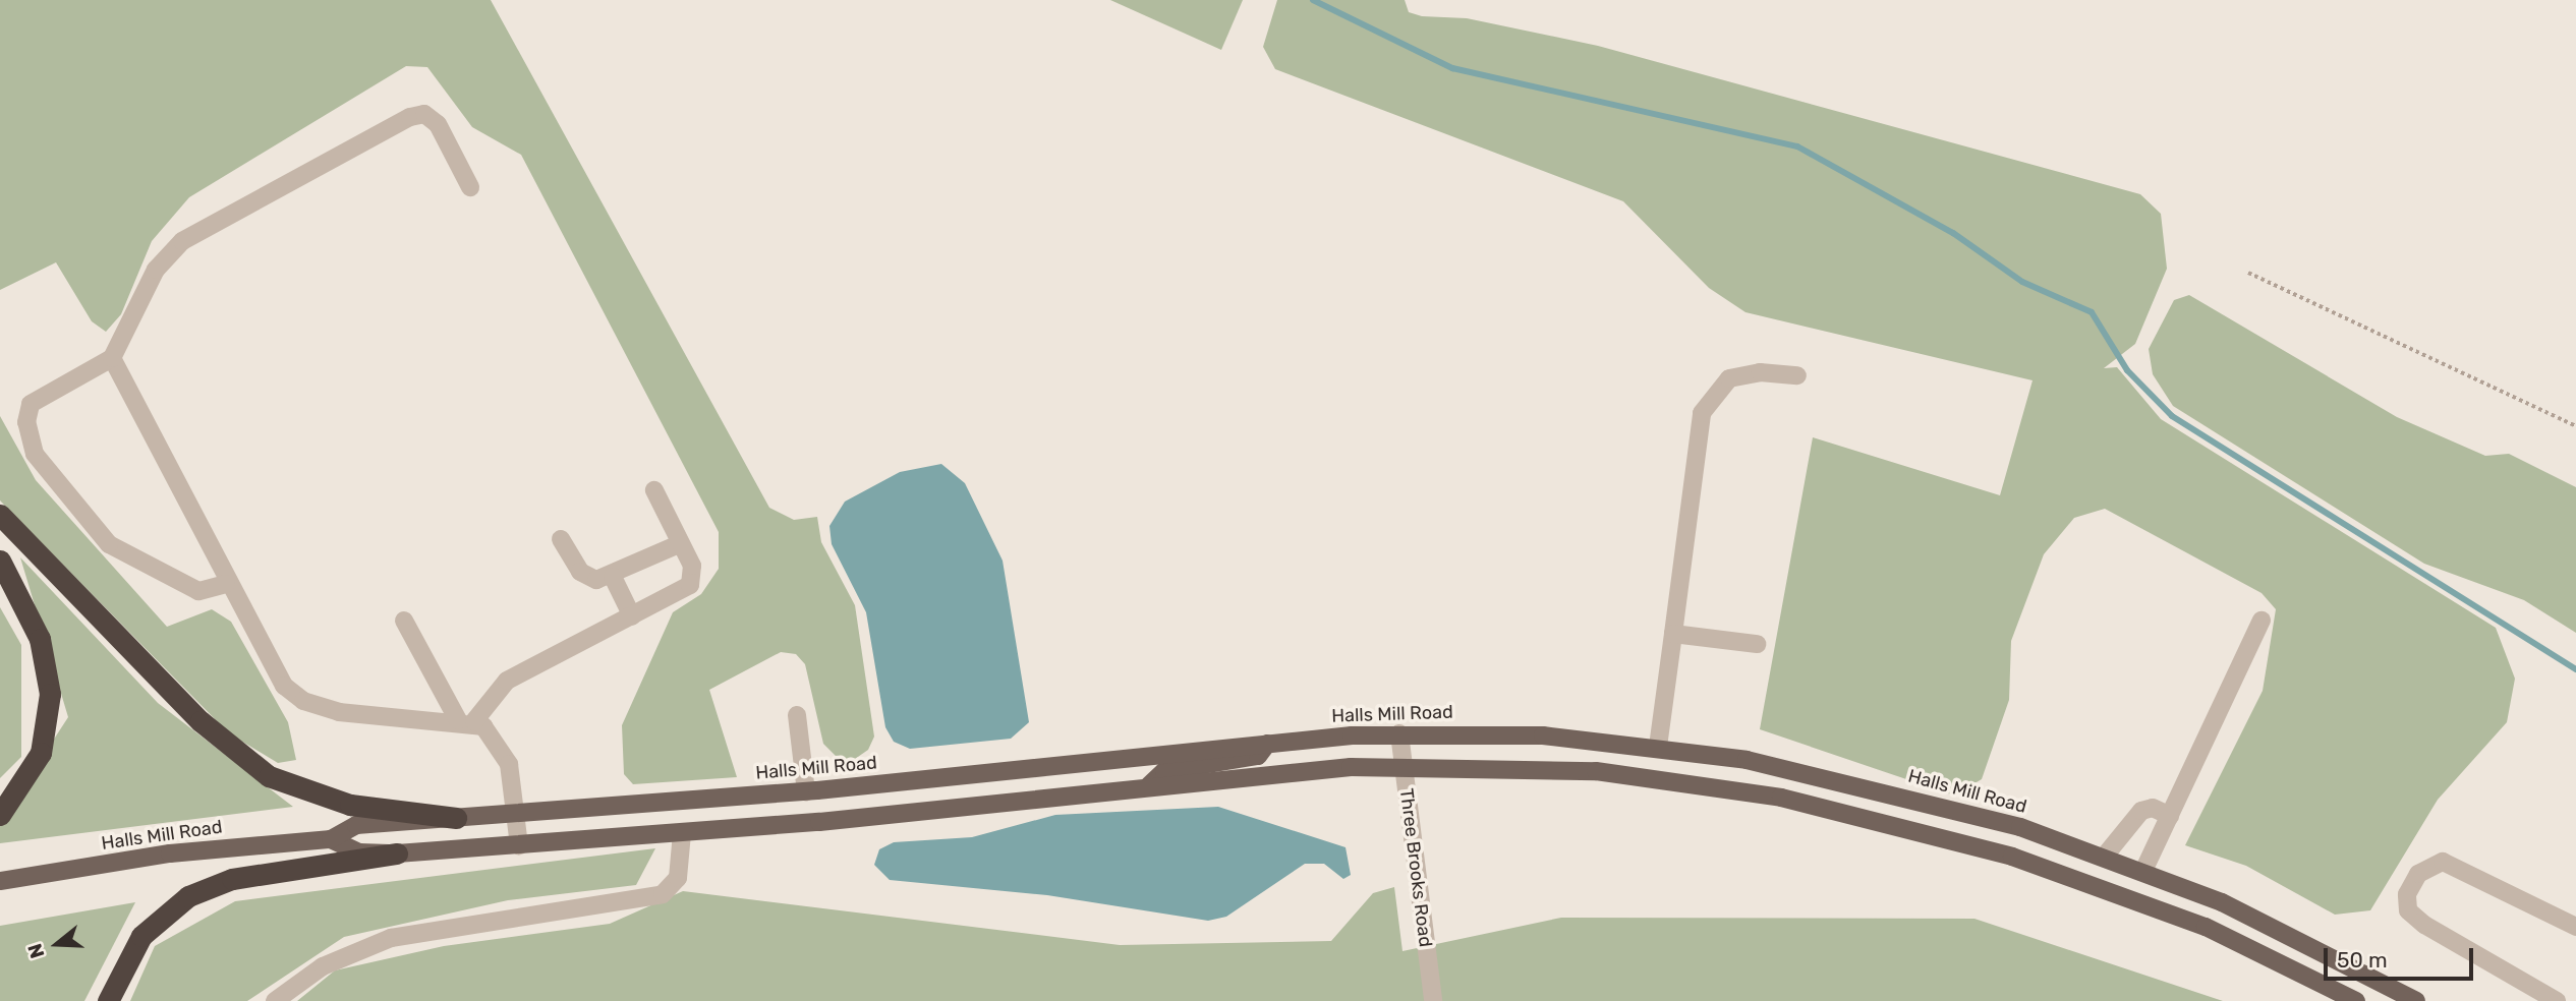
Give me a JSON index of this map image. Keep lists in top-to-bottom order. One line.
{"streets":{"main road":["Halls Mill Road"],"street":["Three Brooks Road"]},"crossings":[["Halls Mill Road","Three Brooks Road"]],"scale_bar":"50 m","north":"left"}
